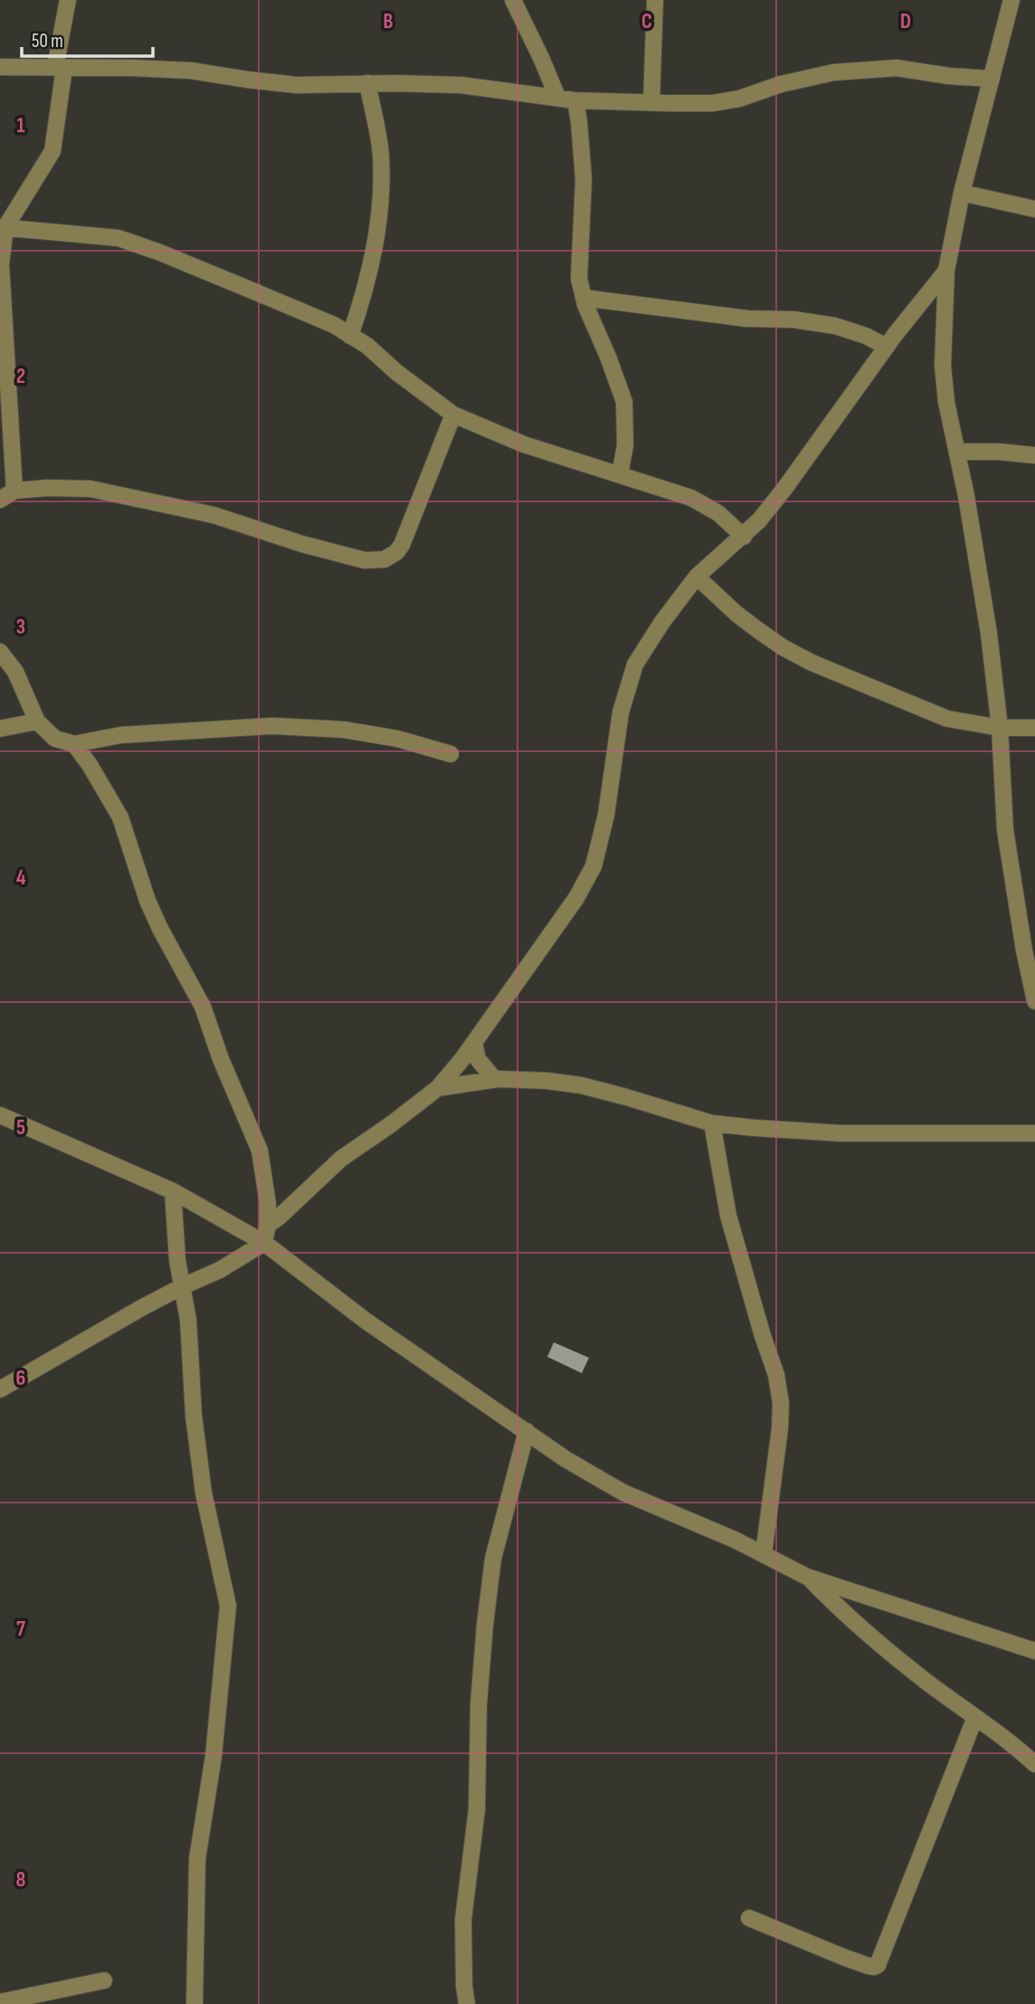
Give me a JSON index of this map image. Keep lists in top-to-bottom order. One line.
{"scale_bar":"50 m","grid":{"columns":["B","C","D"],"rows":["1","2","3","4","5","6","7","8"]}}
